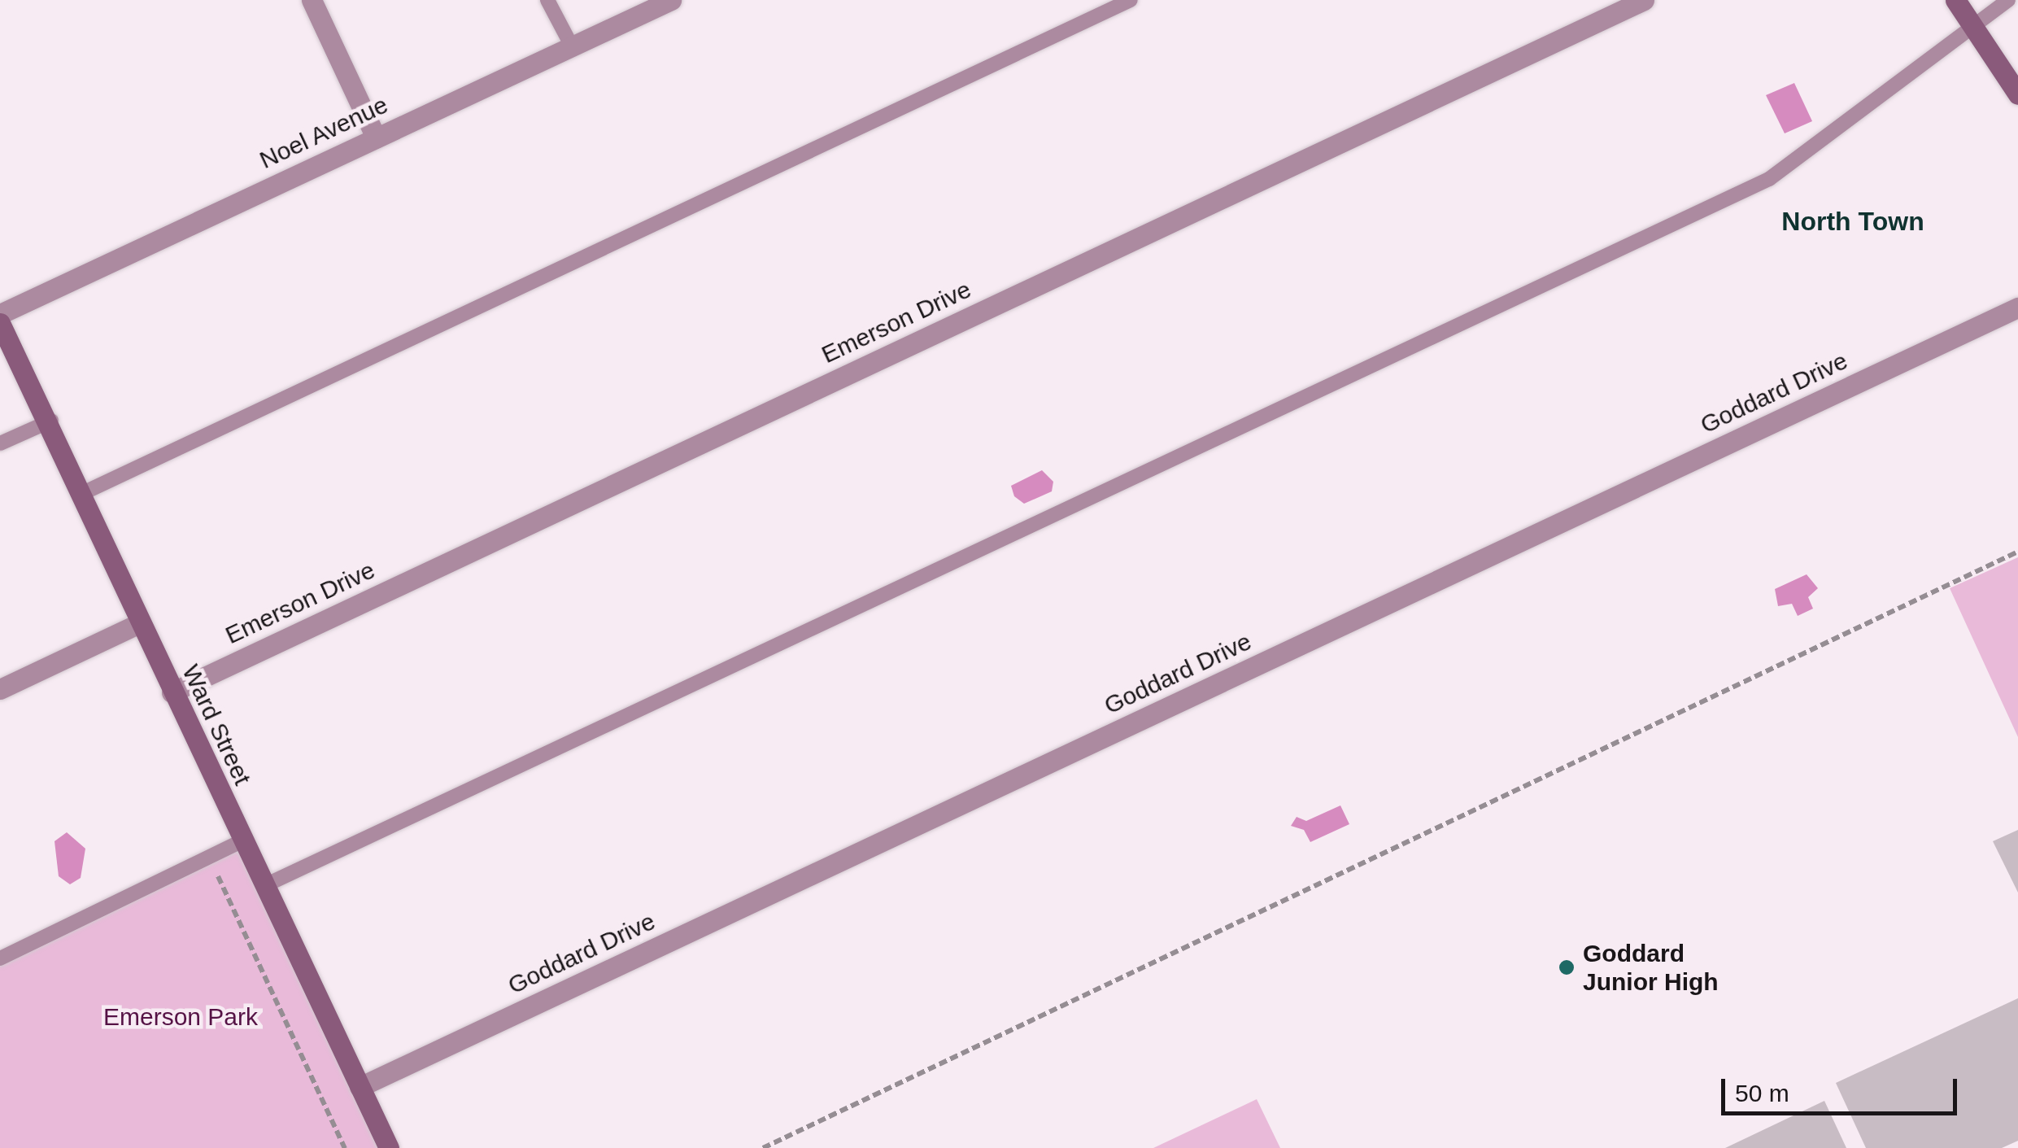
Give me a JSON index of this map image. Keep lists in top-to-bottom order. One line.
{"streets":{"street":["Noel Avenue","Emerson Drive","Goddard Drive","Ward Street"]},"crossings":[["Emerson Drive","Ward Street"],["Goddard Drive","Ward Street"]],"districts":["North Town"],"parks":["Emerson Park"],"places":["Goddard Junior High"],"scale_bar":"50 m"}
